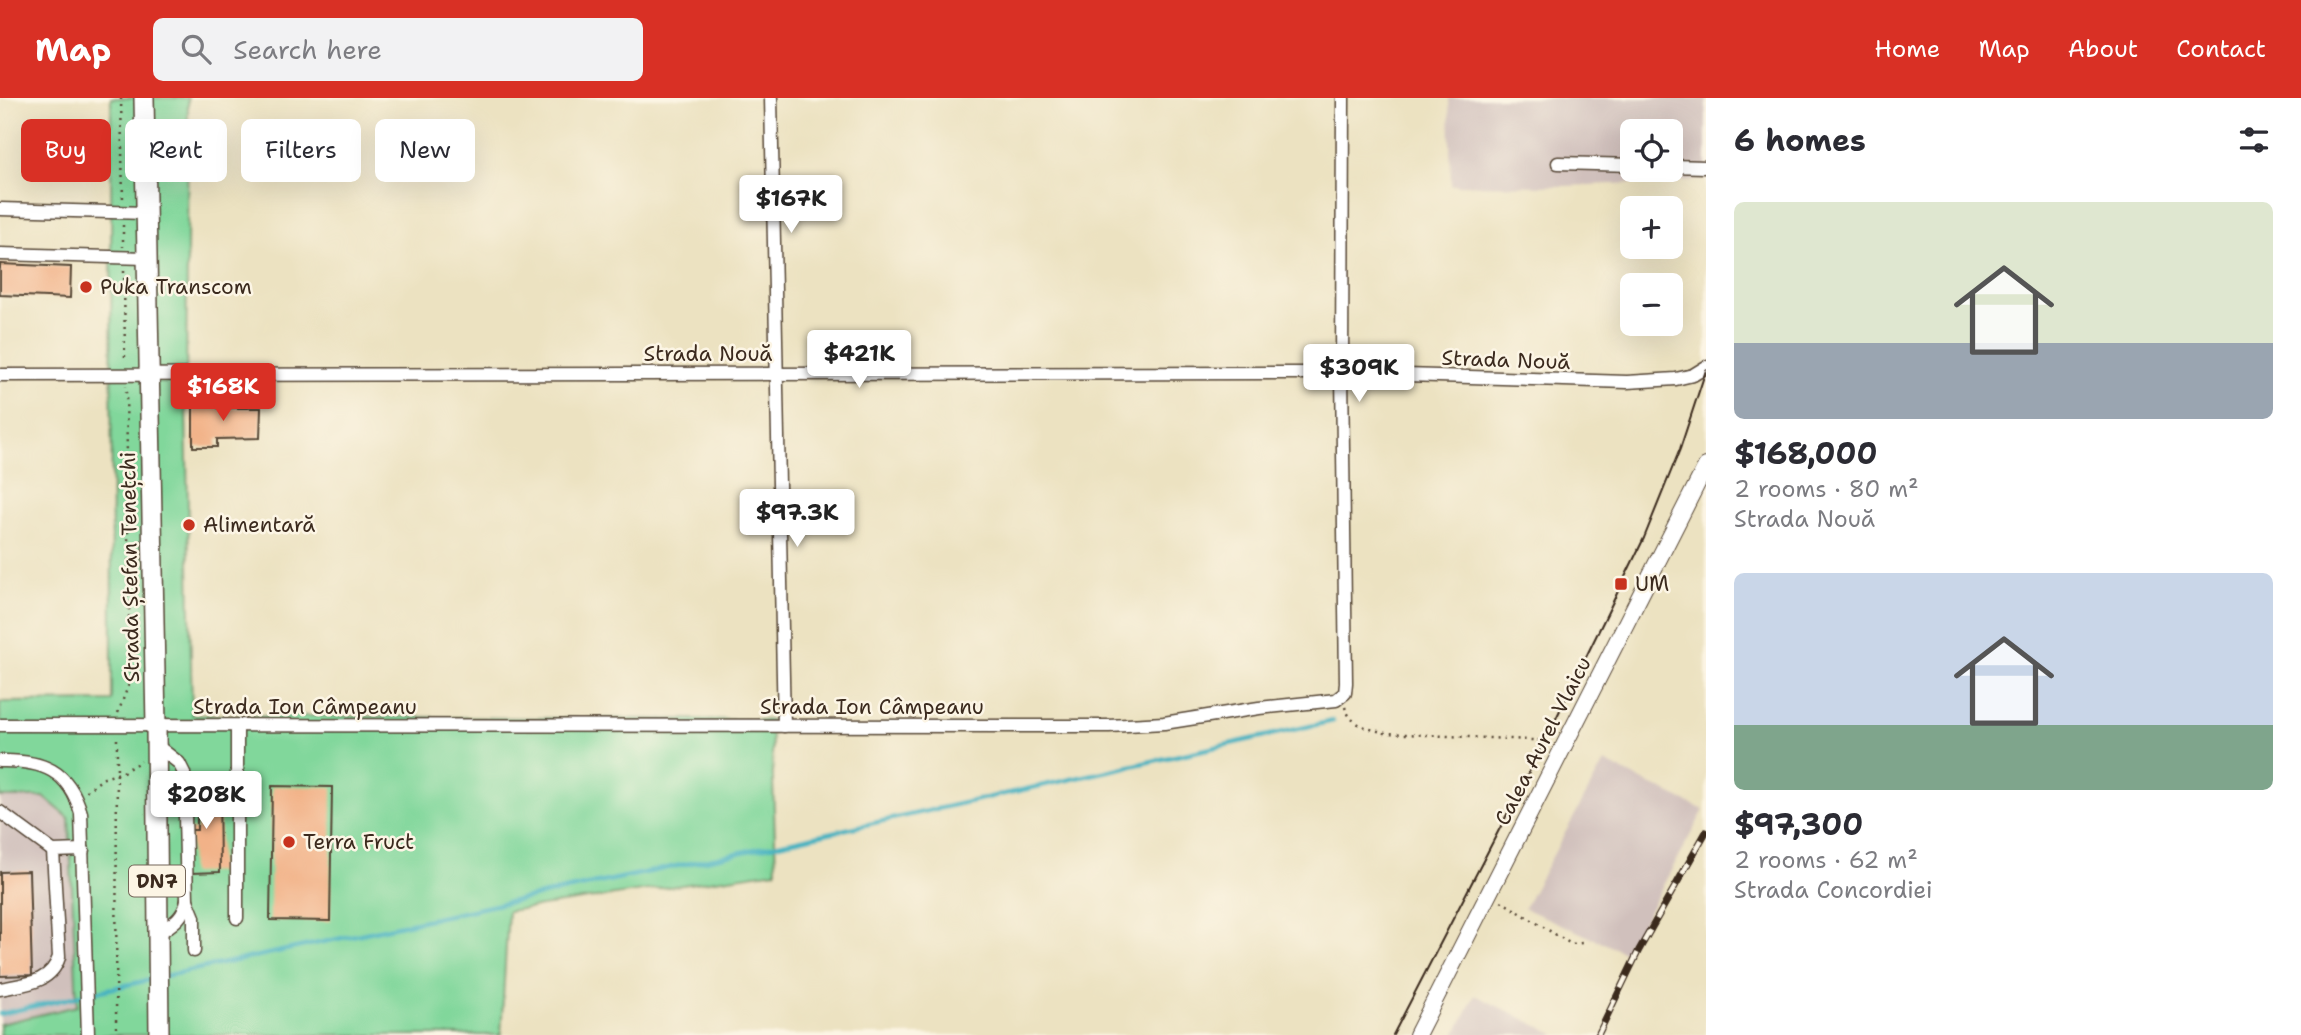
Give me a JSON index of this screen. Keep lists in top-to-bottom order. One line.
{"streets":{"highway":["Strada Ștefan Tenețchi","DN7"],"main road":["Calea Aurel Vlaicu"],"street":["Strada Nouă","Strada Ion Câmpeanu"]},"crossings":[["Strada Nouă","Strada Ștefan Tenețchi"],["Strada Ștefan Tenețchi","Strada Ion Câmpeanu"]],"places":{"other":["Puka Transcom","Alimentară","Terra Fruct"],"transit":["UM"]},"page":{"header":"Map","search":"Search here","nav":["Home","Map","About","Contact"],"heading":"6 homes","map_buttons":["+","−"],"chip":["Buy","Rent","Filters","New"],"price":["$167K","$421K","$309K","$168K","$97.3K","$208K"],"list":[{"name":"$168,000","note":"2 rooms · 80 m² · Strada Nouă"},{"name":"$97,300","note":"2 rooms · 62 m² · Strada Concordiei"}]}}
